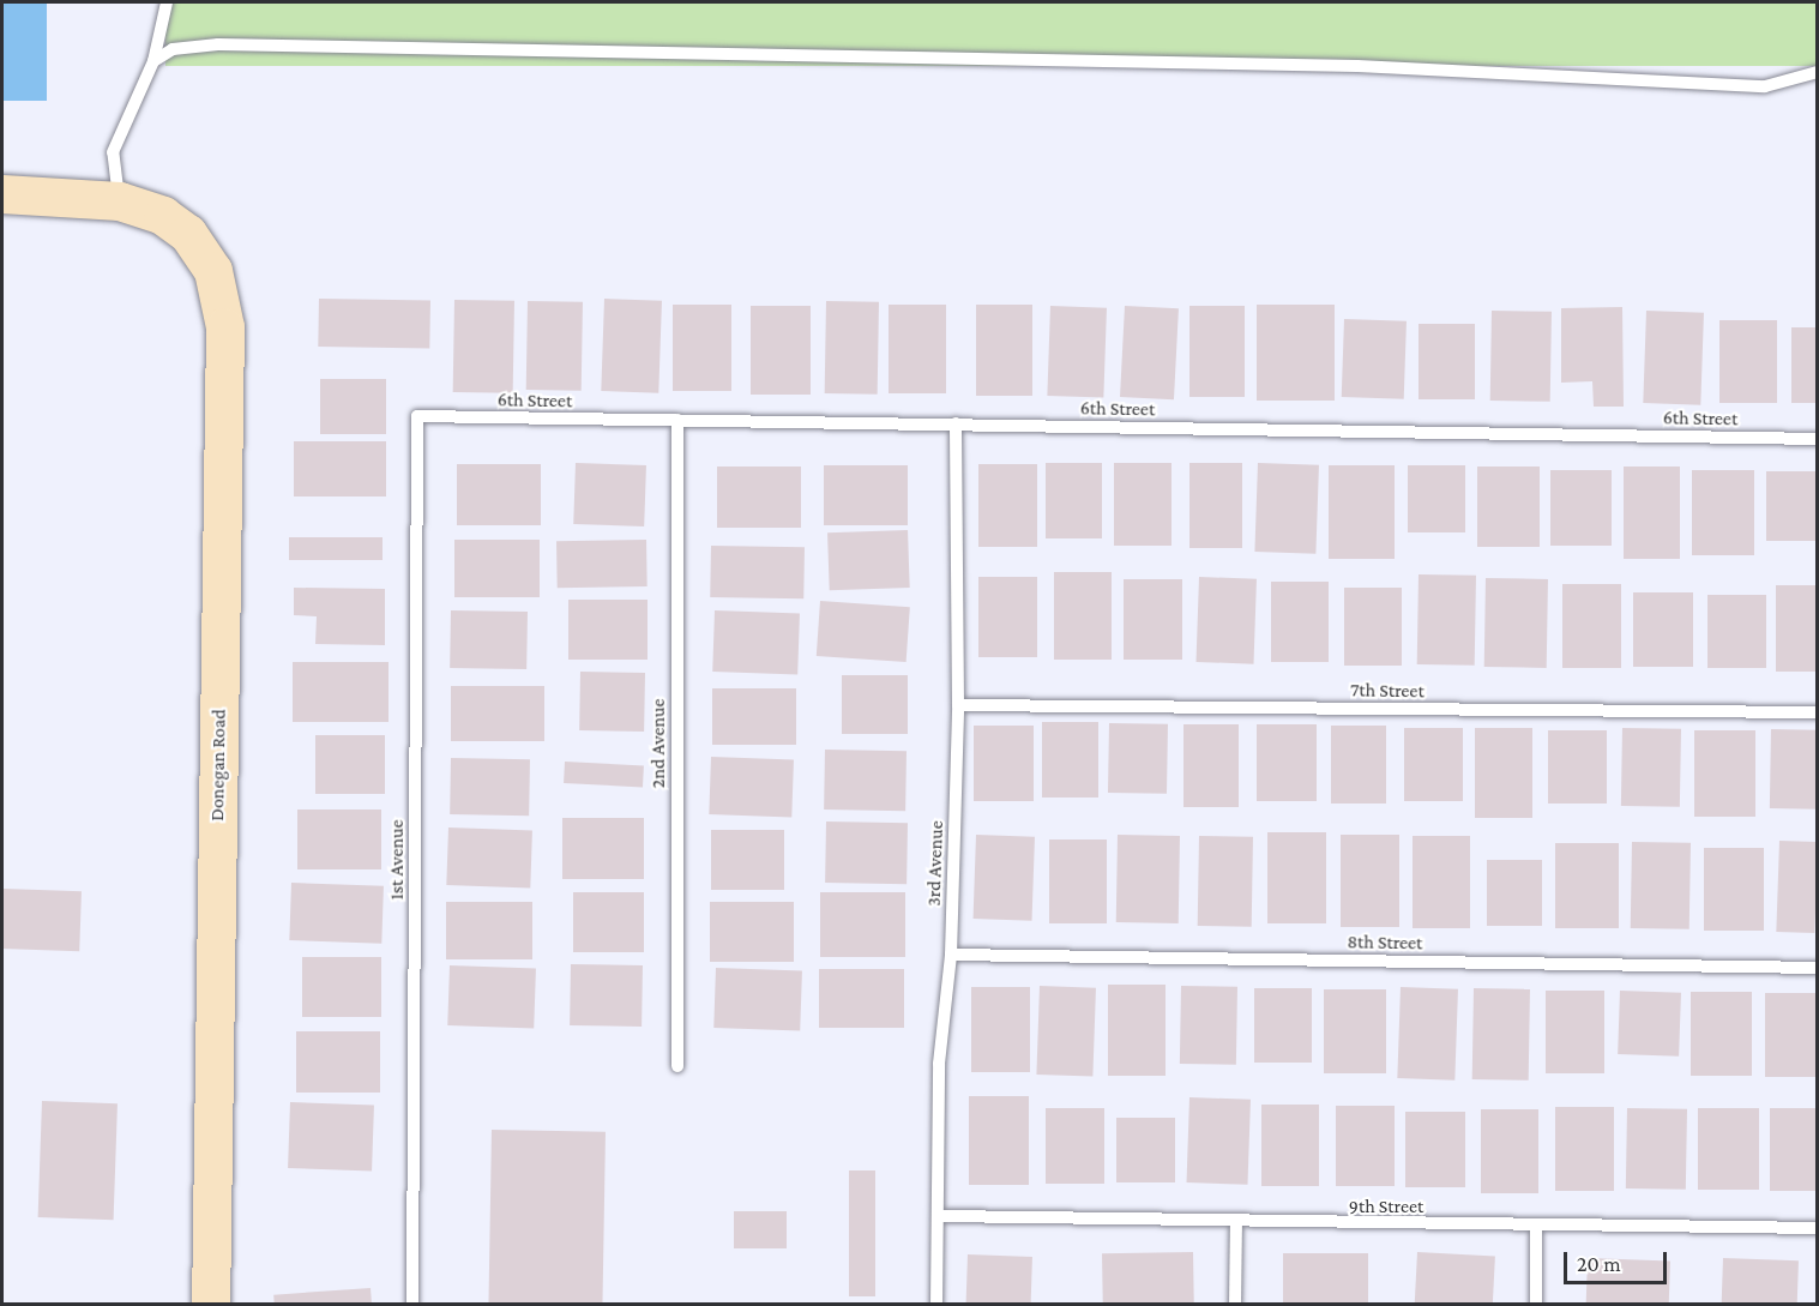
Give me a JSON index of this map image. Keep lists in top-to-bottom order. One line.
{"streets":{"street":["Donegan Road"],"lane":["6th Street","7th Street","2nd Avenue","1st Avenue","3rd Avenue","8th Street","9th Street"]},"crossings":[["6th Street","2nd Avenue"],["6th Street","1st Avenue"],["6th Street","3rd Avenue"],["7th Street","3rd Avenue"],["3rd Avenue","8th Street"],["3rd Avenue","9th Street"]],"scale_bar":"20 m"}
